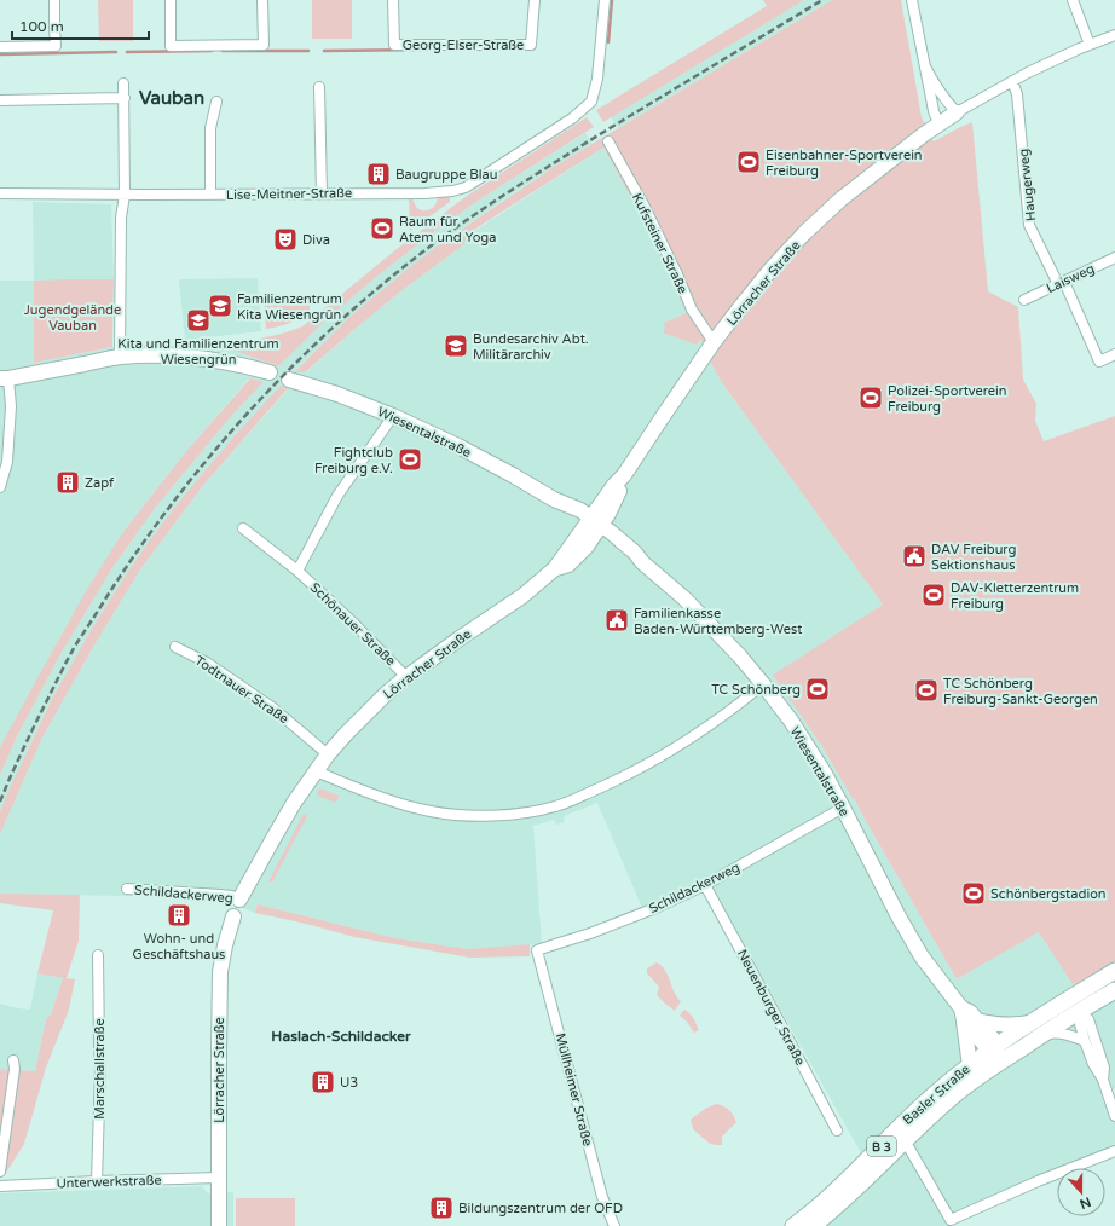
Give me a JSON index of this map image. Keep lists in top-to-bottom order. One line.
{"streets":{"main road":["Basler Straße","B 3"],"street":["Georg-Elser-Straße","Haugerweg","Lise-Meitner-Straße","Kufsteiner Straße","Laisweg","Lörracher Straße","Wiesentalstraße","Schönauer Straße","Todtnauer Straße","Schildackerweg","Neuenburger Straße","Marschallstraße","Müllheimer Straße","Unterwerkstraße"]},"crossings":[["Haugerweg","Laisweg"],["Kufsteiner Straße","Lörracher Straße"],["Lörracher Straße","Wiesentalstraße"],["Lörracher Straße","Schönauer Straße"],["Lörracher Straße","Todtnauer Straße"],["Lörracher Straße","Schildackerweg"],["Lörracher Straße","Unterwerkstraße"],["Wiesentalstraße","Schildackerweg"],["Wiesentalstraße","Basler Straße"],["Schildackerweg","Neuenburger Straße"],["Schildackerweg","Müllheimer Straße"],["Marschallstraße","Unterwerkstraße"],["Basler Straße","B 3"]],"districts":["Vauban","Haslach-Schildacker"],"parks":["Jugendgelände Vauban"],"places":{"sports":["Eisenbahner-Sportverein Freiburg","Raum für Atem und Yoga","Polizei-Sportverein Freiburg","Fightclub Freiburg e.V.","DAV-Kletterzentrum Freiburg","TC Schönberg","TC Schönberg Freiburg-Sankt-Georgen","Schönbergstadion"],"building":["Baugruppe Blau","Zapf","Wohn- und Geschäftshaus","U3","Bildungszentrum der OFD"],"theatre":["Diva"],"school or university":["Familienzentrum Kita Wiesengrün","Kita und Familienzentrum Wiesengrün","Bundesarchiv Abt. Militärarchiv"],"public building":["DAV Freiburg Sektionshaus","Familienkasse Baden-Württemberg-West"]},"scale_bar":"100 m","north":"bottom"}
